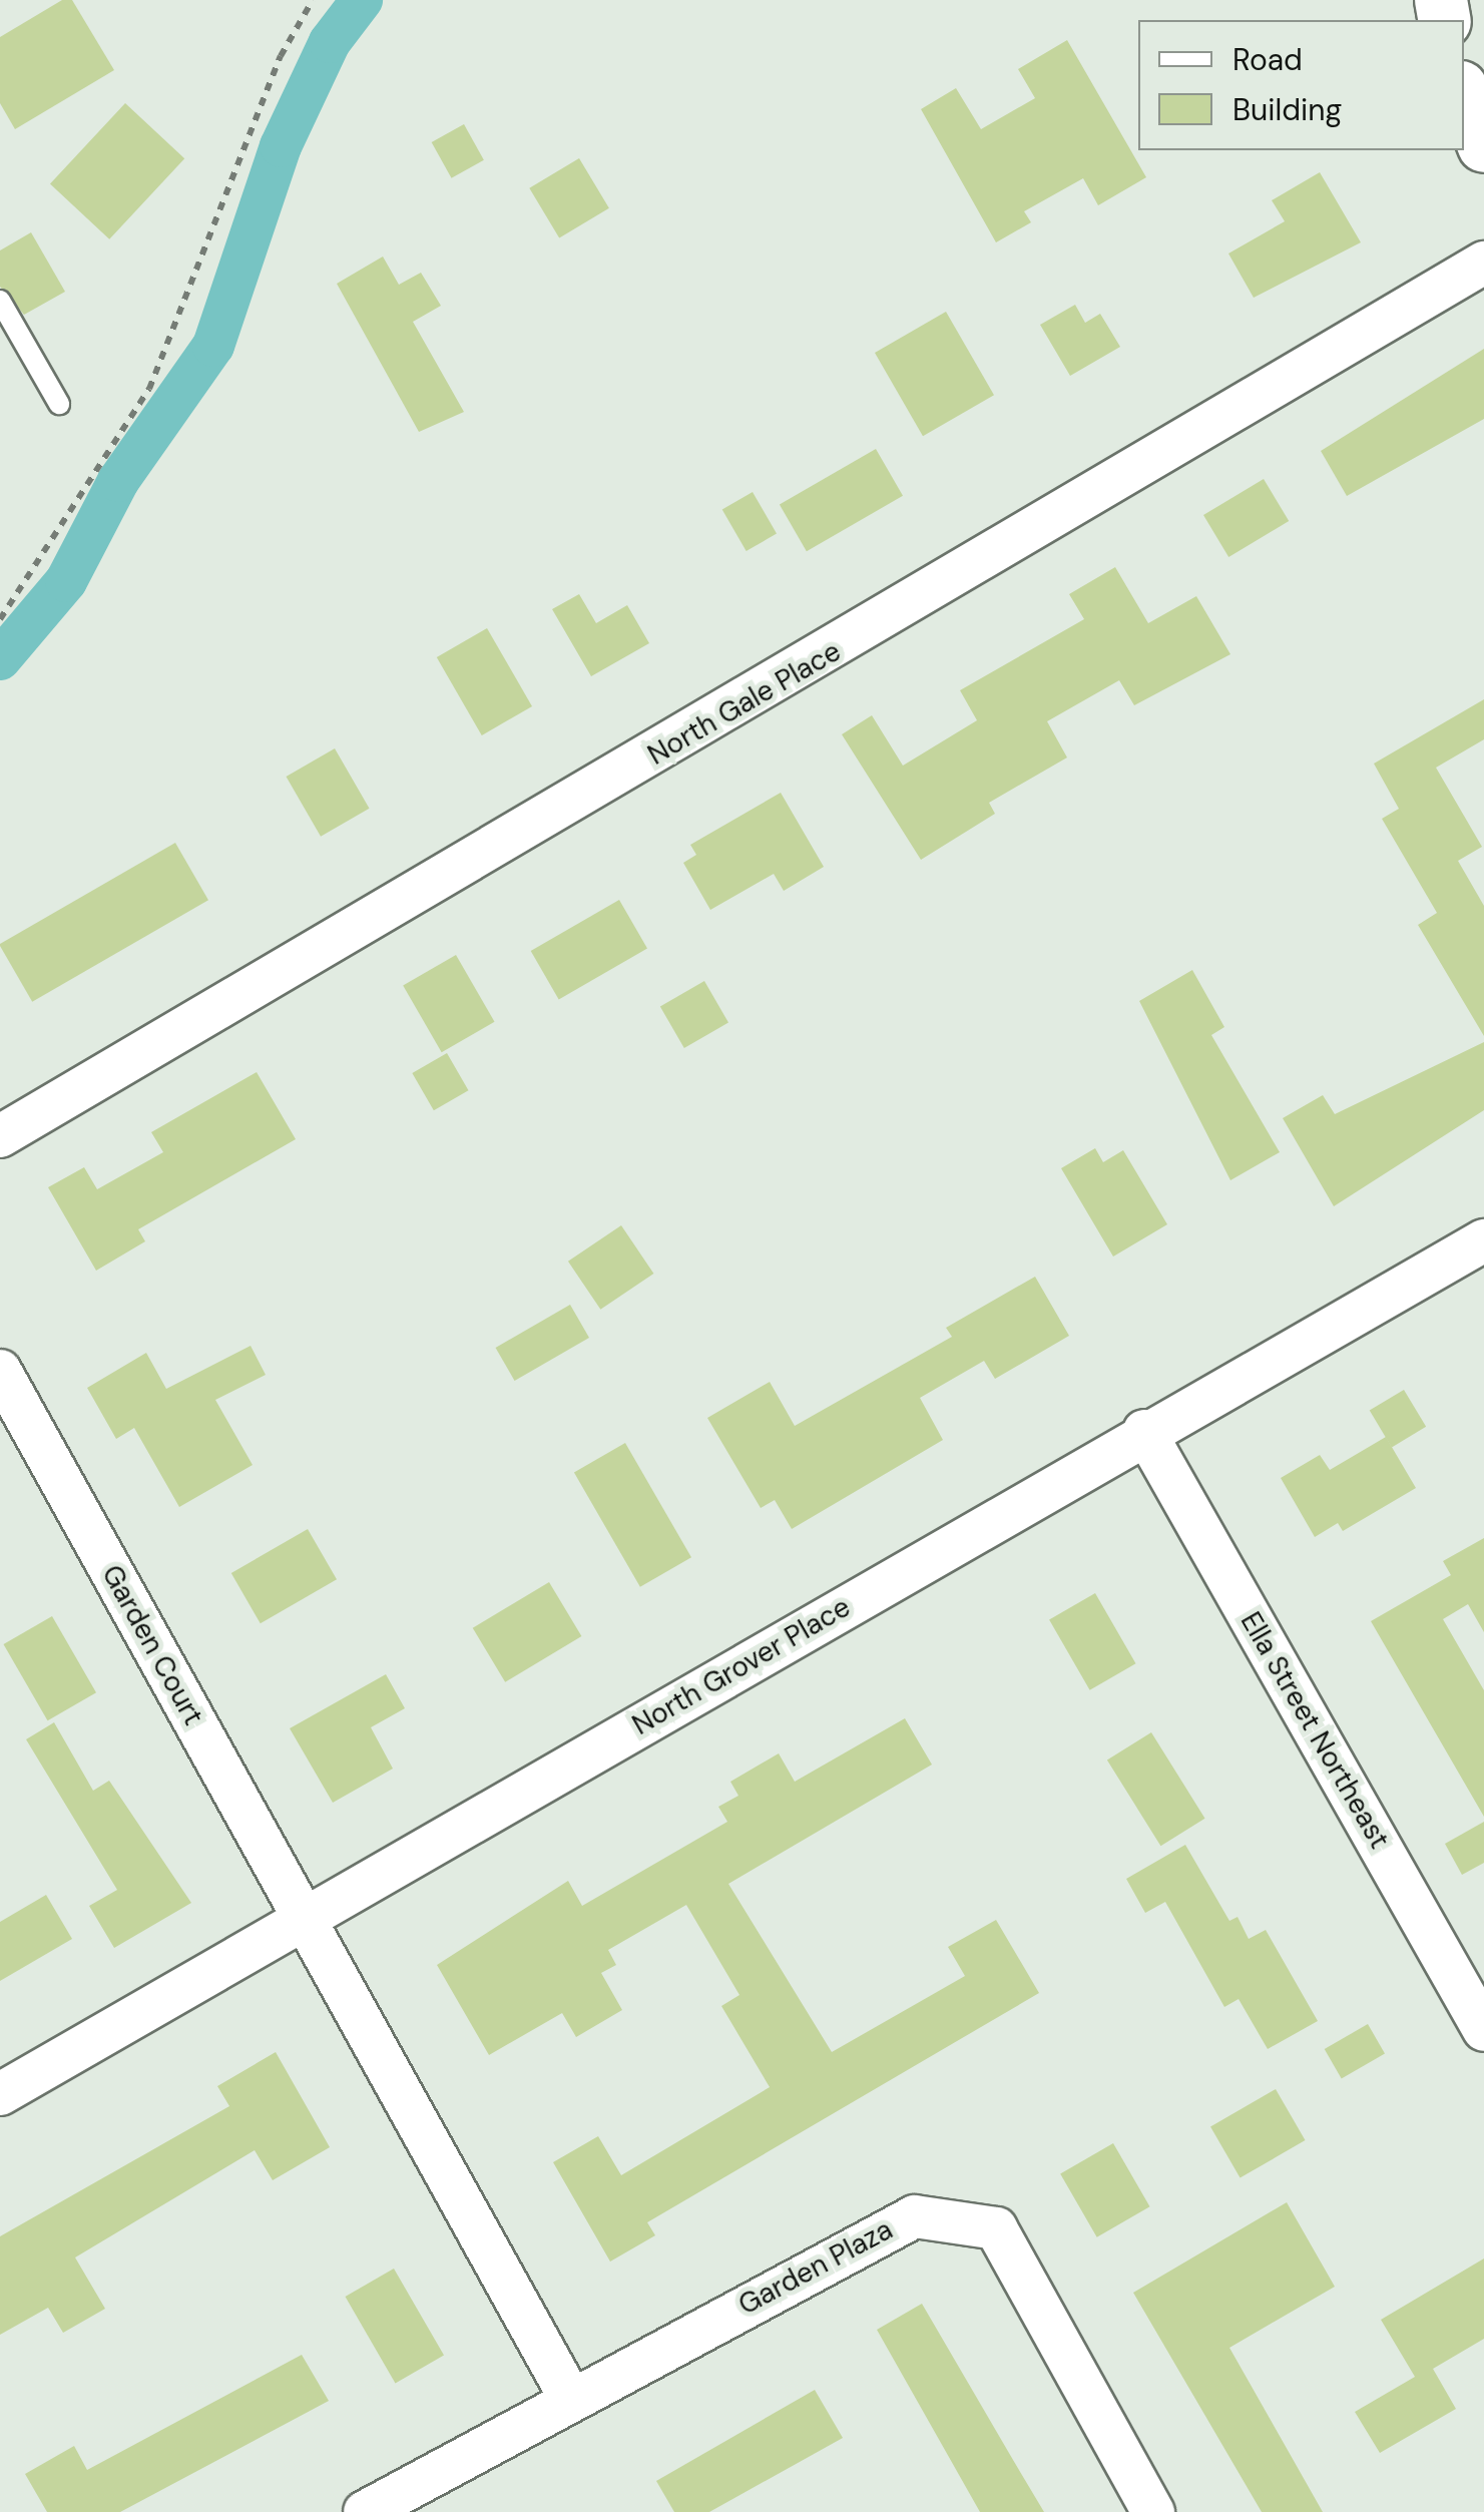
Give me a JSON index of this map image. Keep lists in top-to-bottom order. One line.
{"streets":{"street":["North Gale Place","Garden Court","North Grover Place","Ella Street Northeast","Garden Plaza"]},"crossings":[["Garden Court","North Grover Place"],["North Grover Place","Ella Street Northeast"]],"legend":["Road","Building"]}
